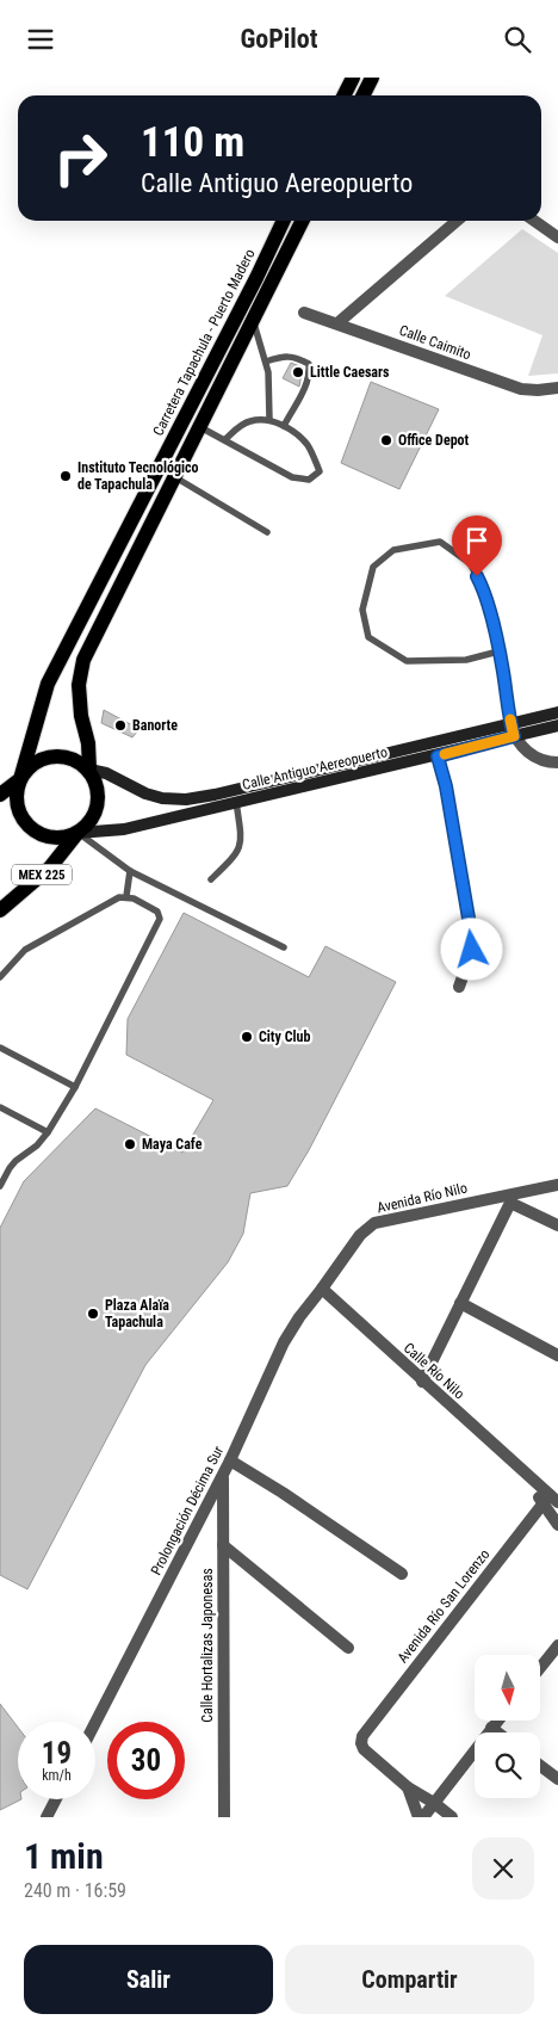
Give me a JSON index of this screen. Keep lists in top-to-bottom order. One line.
{"streets":{"main road":["Carretera Tapachula - Puerto Madero","Calle Antiguo Aereopuerto","MEX 225"],"street":["Calle Caimito","Avenida Río Nilo","Calle Río Nilo","Prolongación Décima Sur","Avenida Río San Lorenzo","Calle Hortalizas Japonesas"]},"crossings":[["Carretera Tapachula - Puerto Madero","Calle Antiguo Aereopuerto"],["Carretera Tapachula - Puerto Madero","MEX 225"],["Calle Antiguo Aereopuerto","MEX 225"],["Avenida Río Nilo","Calle Río Nilo"],["Avenida Río Nilo","Prolongación Décima Sur"],["Calle Río Nilo","Prolongación Décima Sur"],["Calle Río Nilo","Avenida Río San Lorenzo"],["Prolongación Décima Sur","Calle Hortalizas Japonesas"]],"places":["Little Caesars","Office Depot","Instituto Tecnológico de Tapachula","Banorte","City Club","Maya Cafe","Plaza Alaïa Tapachula"],"north":"bottom","page":{"header":"GoPilot","turn":["110 m","Calle Antiguo Aereopuerto"],"speed":"19 km/h","limit":"30","heading":["1 min","240 m · 16:59"],"buttons":["Salir","Compartir"]}}
